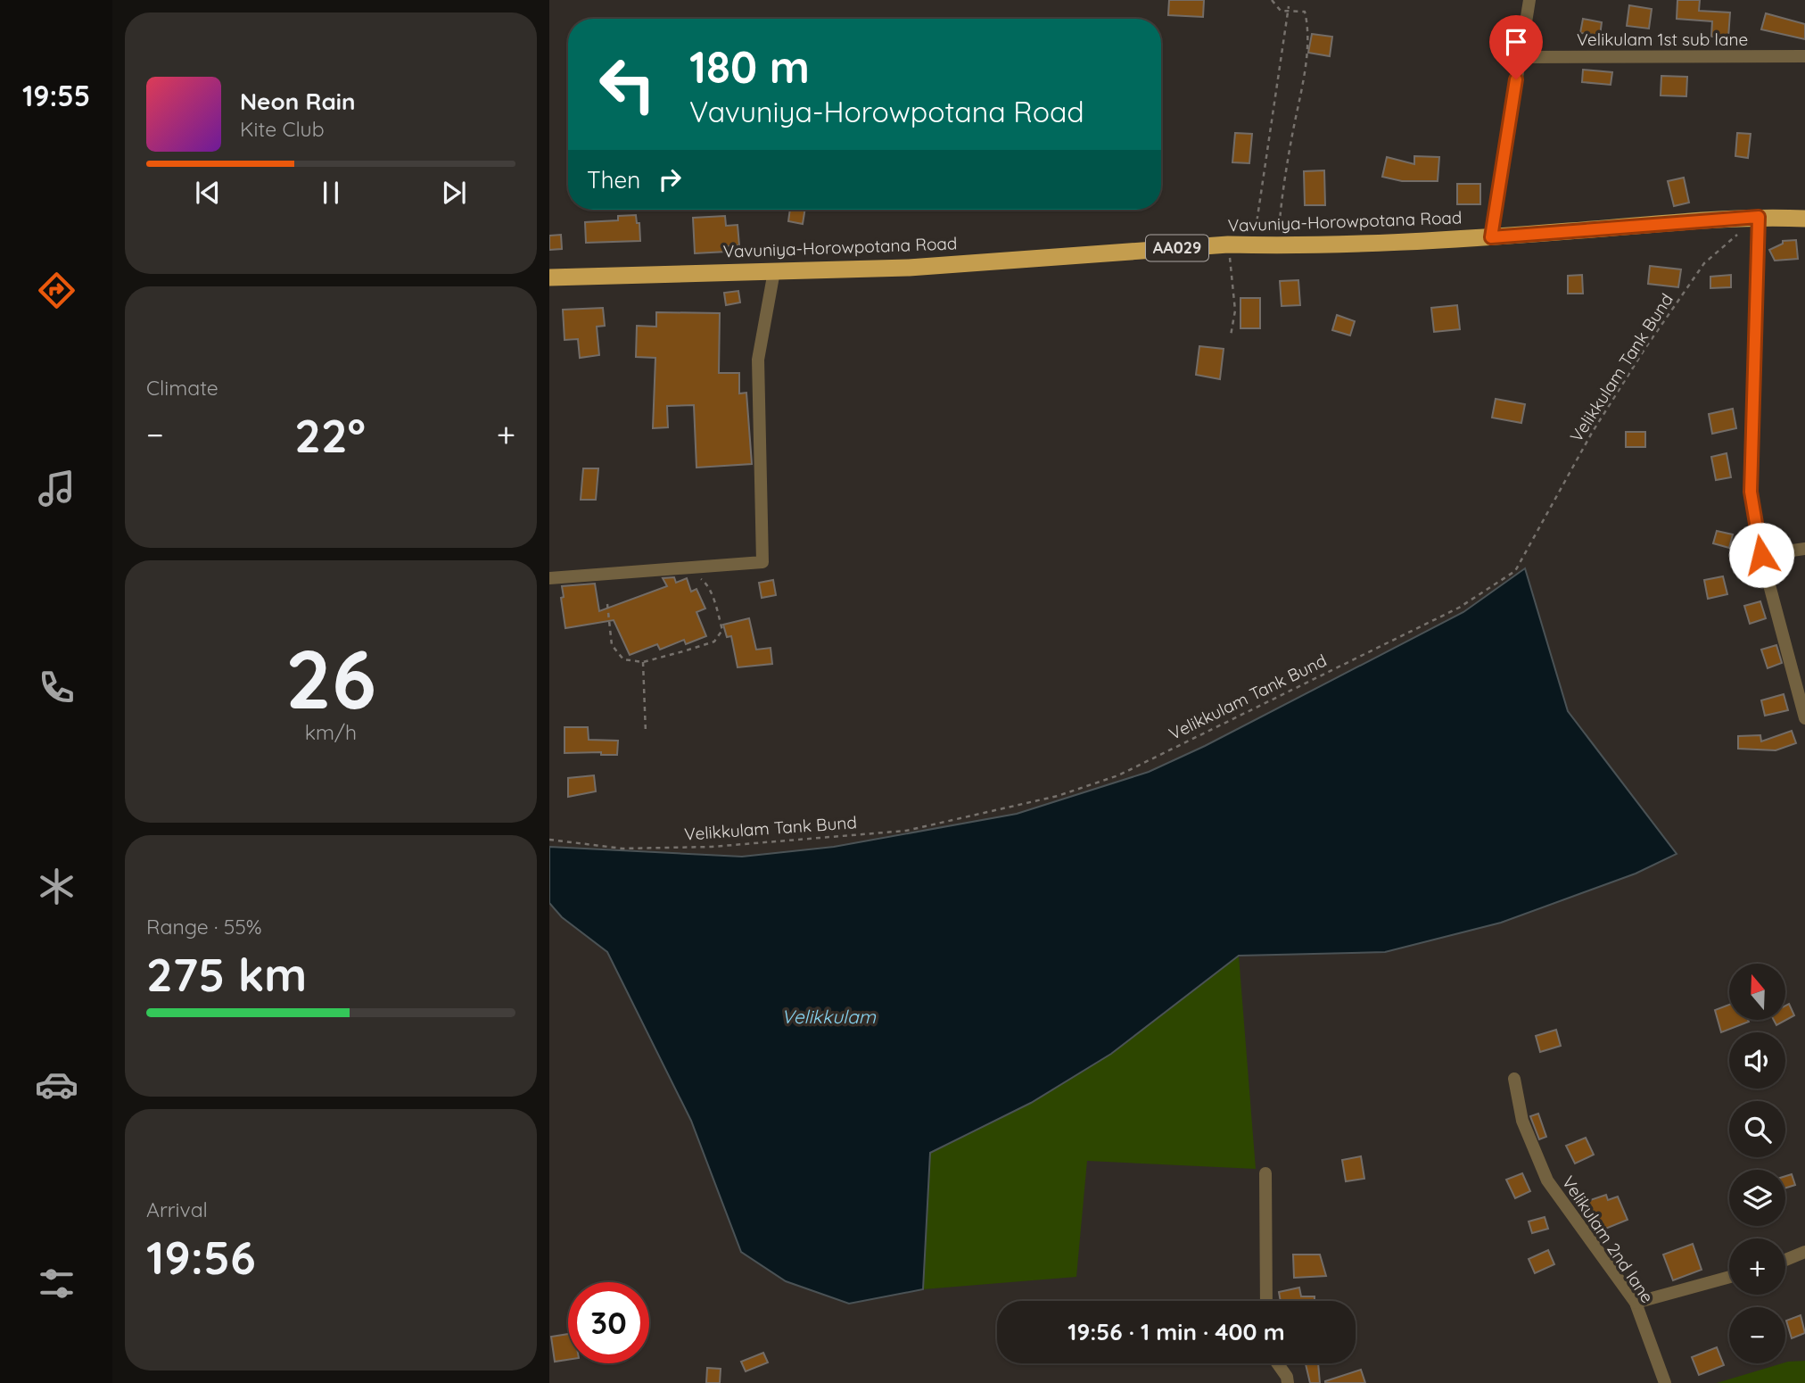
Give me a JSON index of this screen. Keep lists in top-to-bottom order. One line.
{"streets":{"highway":["Vavuniya-Horowpotana Road","AA029"],"street":["Velikulam 1st sub lane","Velikulam 2nd lane"],"path":["Velikkulam Tank Bund"]},"water":["Velikkulam"],"north":"top","page":{"tabs":"19:55","turn":["180 m","Vavuniya-Horowpotana Road"],"song":["Neon Rain","Kite Club"],"then":"Then","tile":["Climate",["26","km/h"],["Range · 55%","275 km"],["Arrival","19:56"]],"heat":["−","22°","+"],"map_buttons":["+","−"],"limit":"30","trip":"19:56 · 1 min · 400 m"}}
